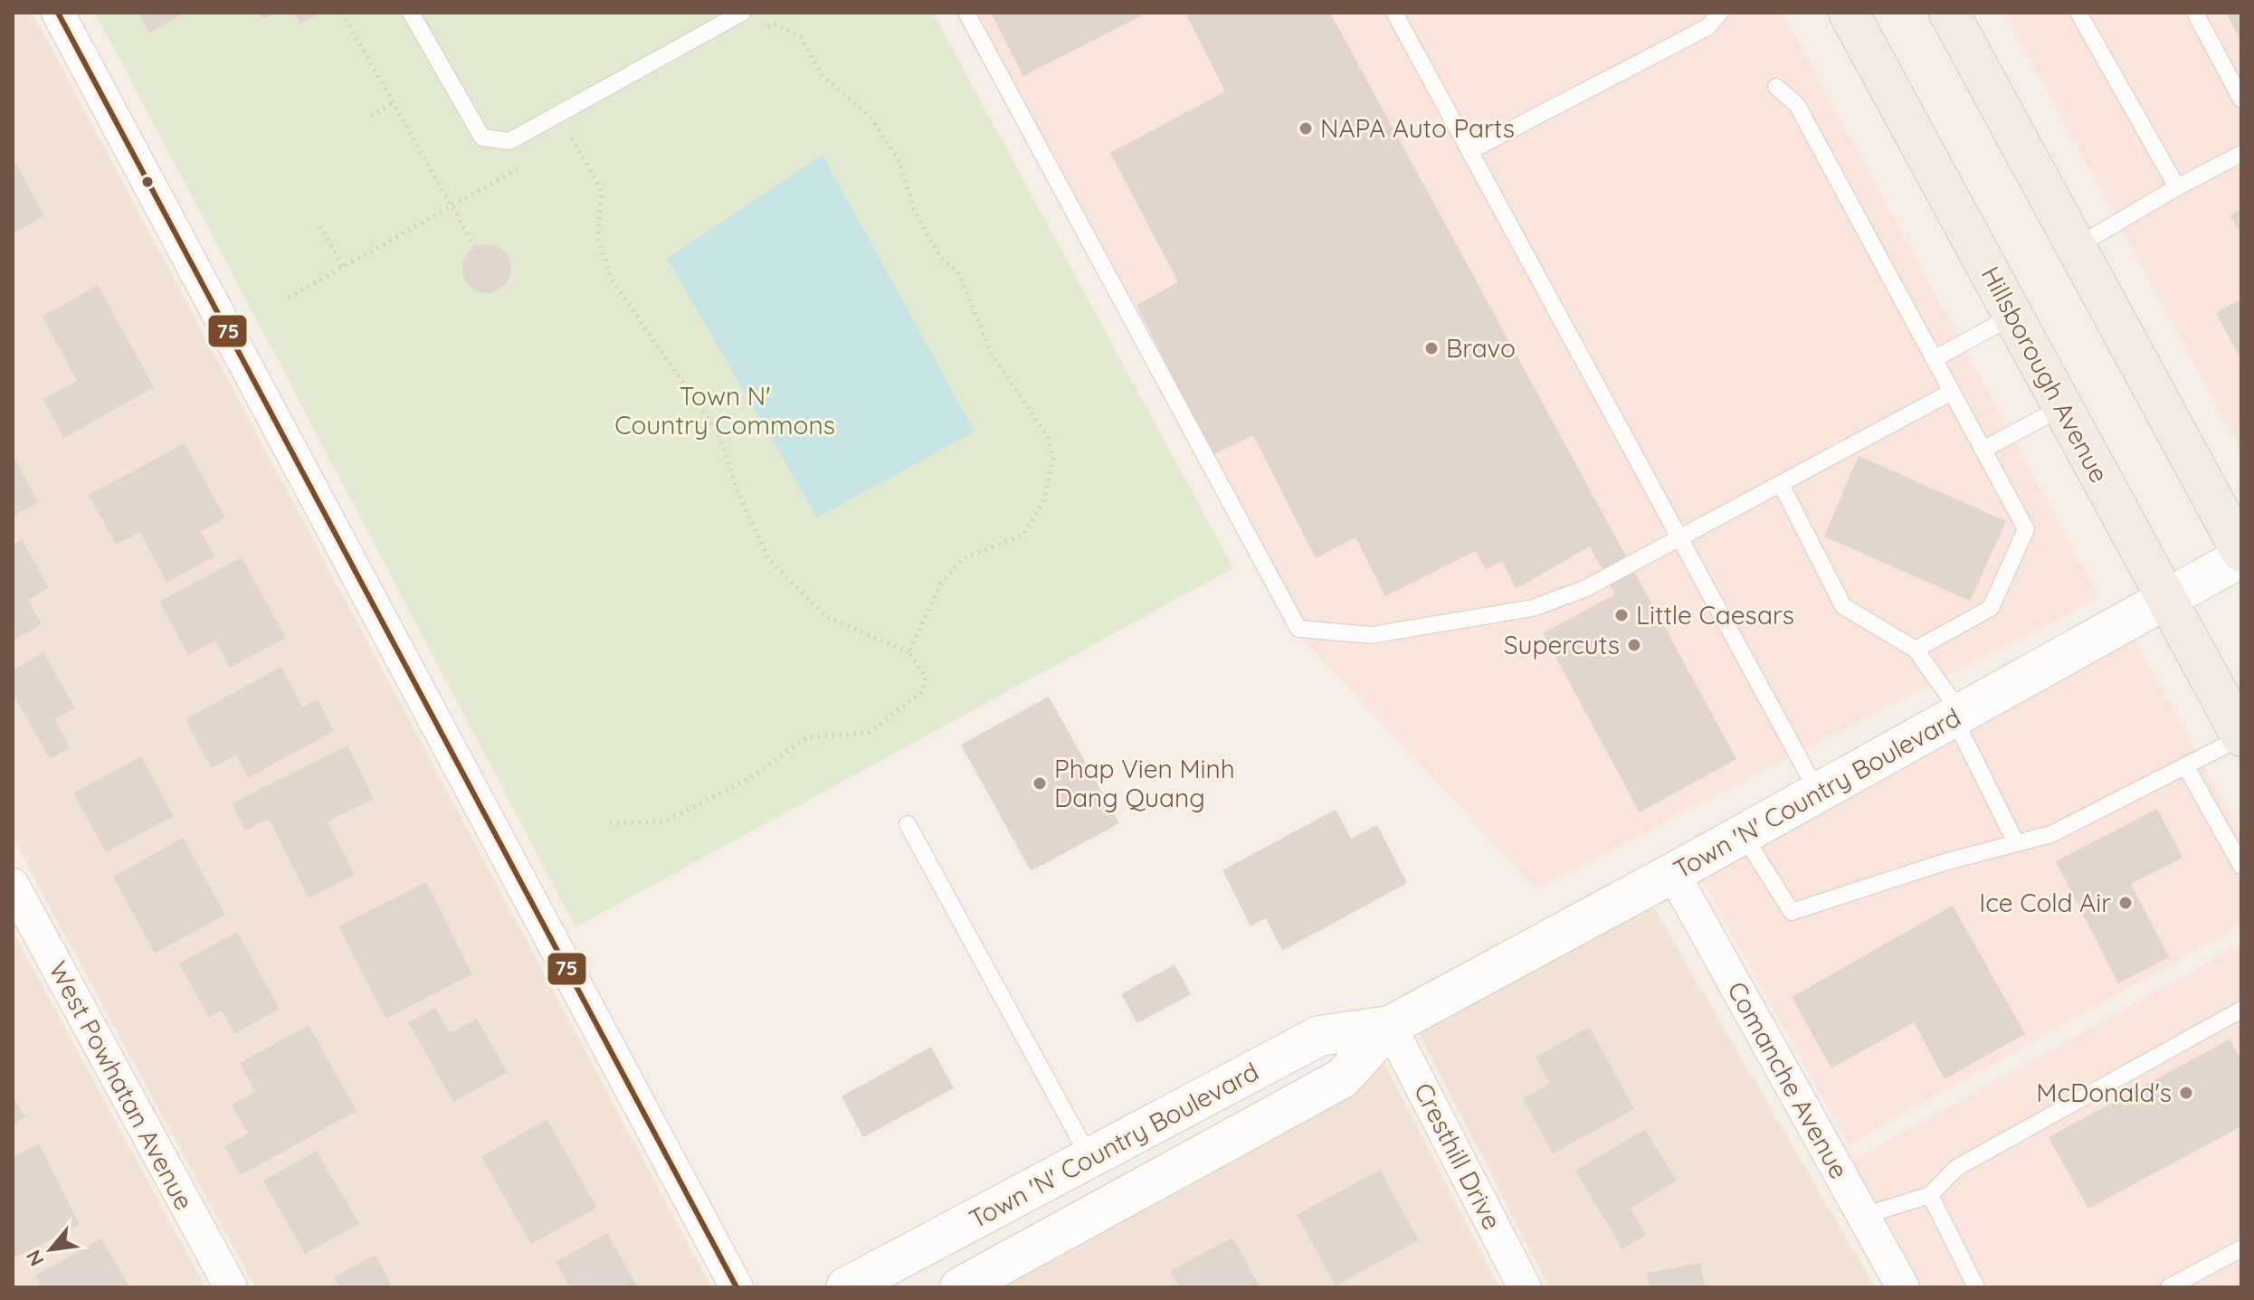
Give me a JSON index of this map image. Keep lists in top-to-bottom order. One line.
{"streets":{"main road":["Hillsborough Avenue"],"street":["Town 'N' Country Boulevard","Comanche Avenue","West Powhatan Avenue","Cresthill Drive"]},"crossings":[["Hillsborough Avenue","Town 'N' Country Boulevard"],["Town 'N' Country Boulevard","Comanche Avenue"],["Town 'N' Country Boulevard","Cresthill Drive"]],"parks":["Town N' Country Commons"],"places":["NAPA Auto Parts","Bravo","Little Caesars","Supercuts","Phap Vien Minh Dang Quang","Ice Cold Air","McDonald's"],"lines":["transit line 75"],"north":"bottom left"}
